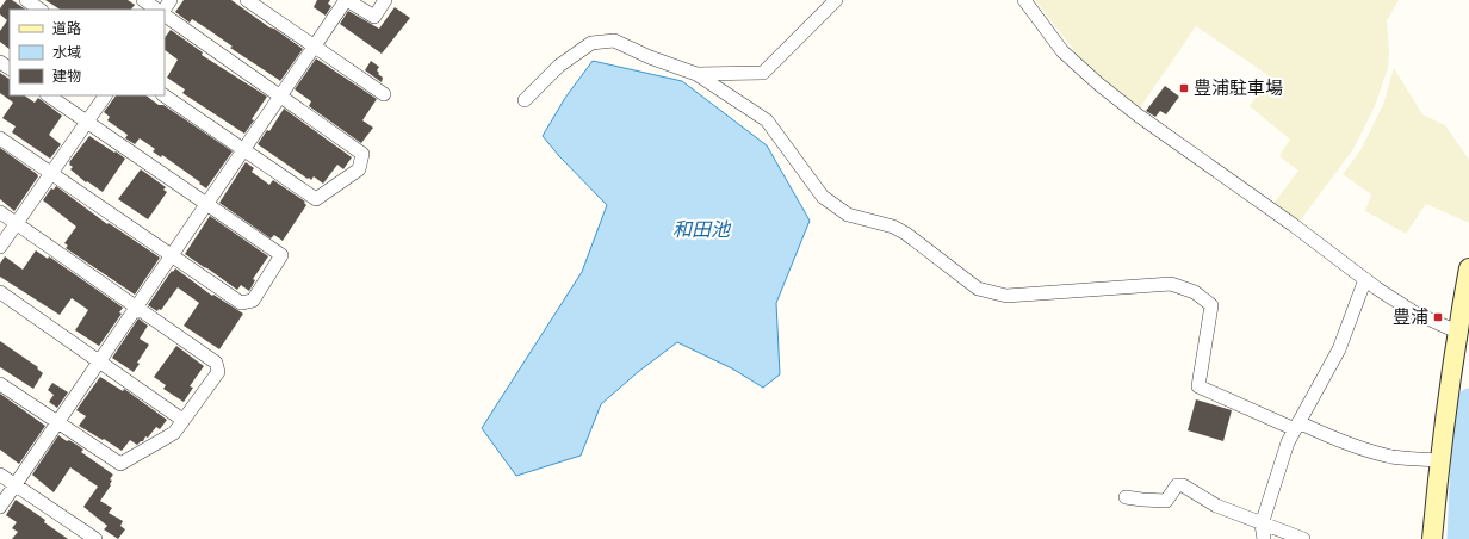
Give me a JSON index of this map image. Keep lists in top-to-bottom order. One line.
{"water":["和田池"],"places":{"transit":["豊浦駐車場","豊浦"]},"legend":["道路","水域","建物"]}
